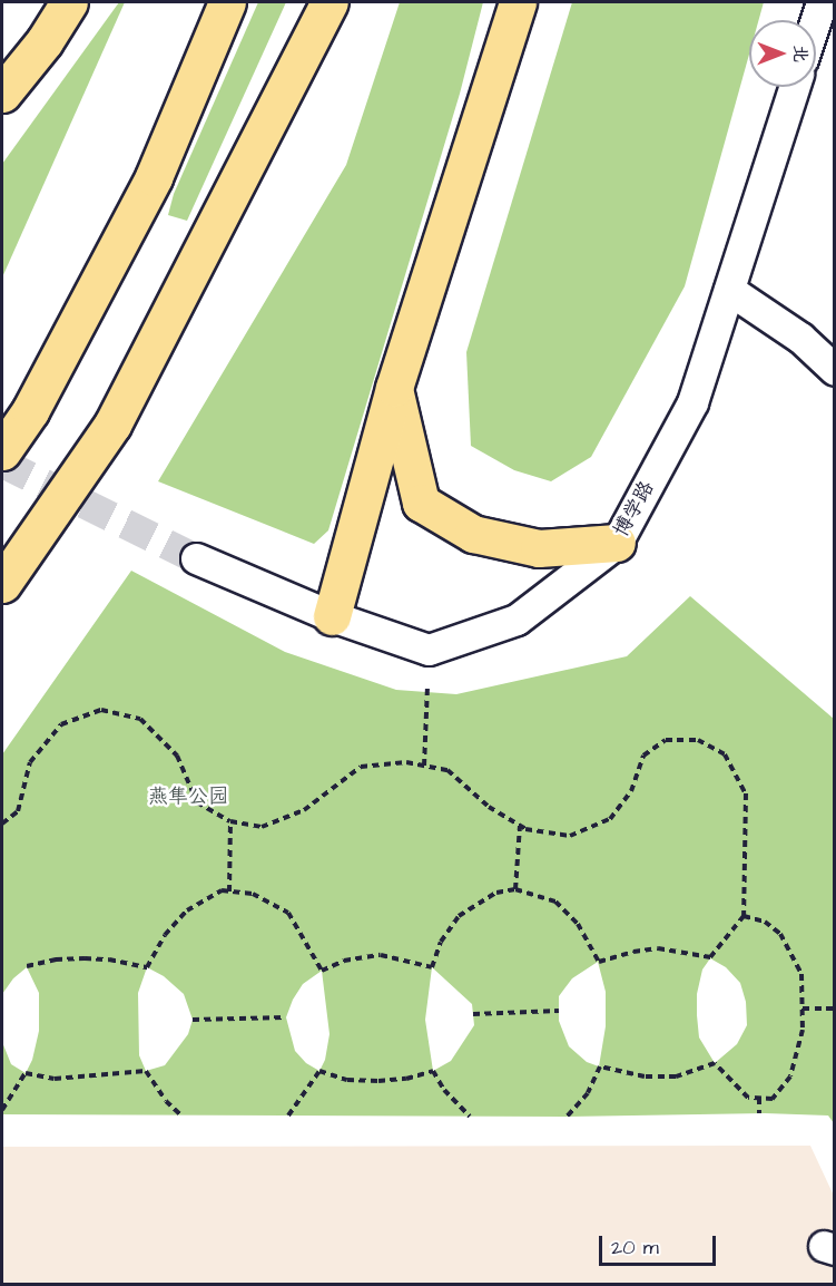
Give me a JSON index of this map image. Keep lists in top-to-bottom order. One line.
{"streets":{"street":["博学路"]},"parks":["燕隼公园"],"scale_bar":"20 m","north":"right"}
